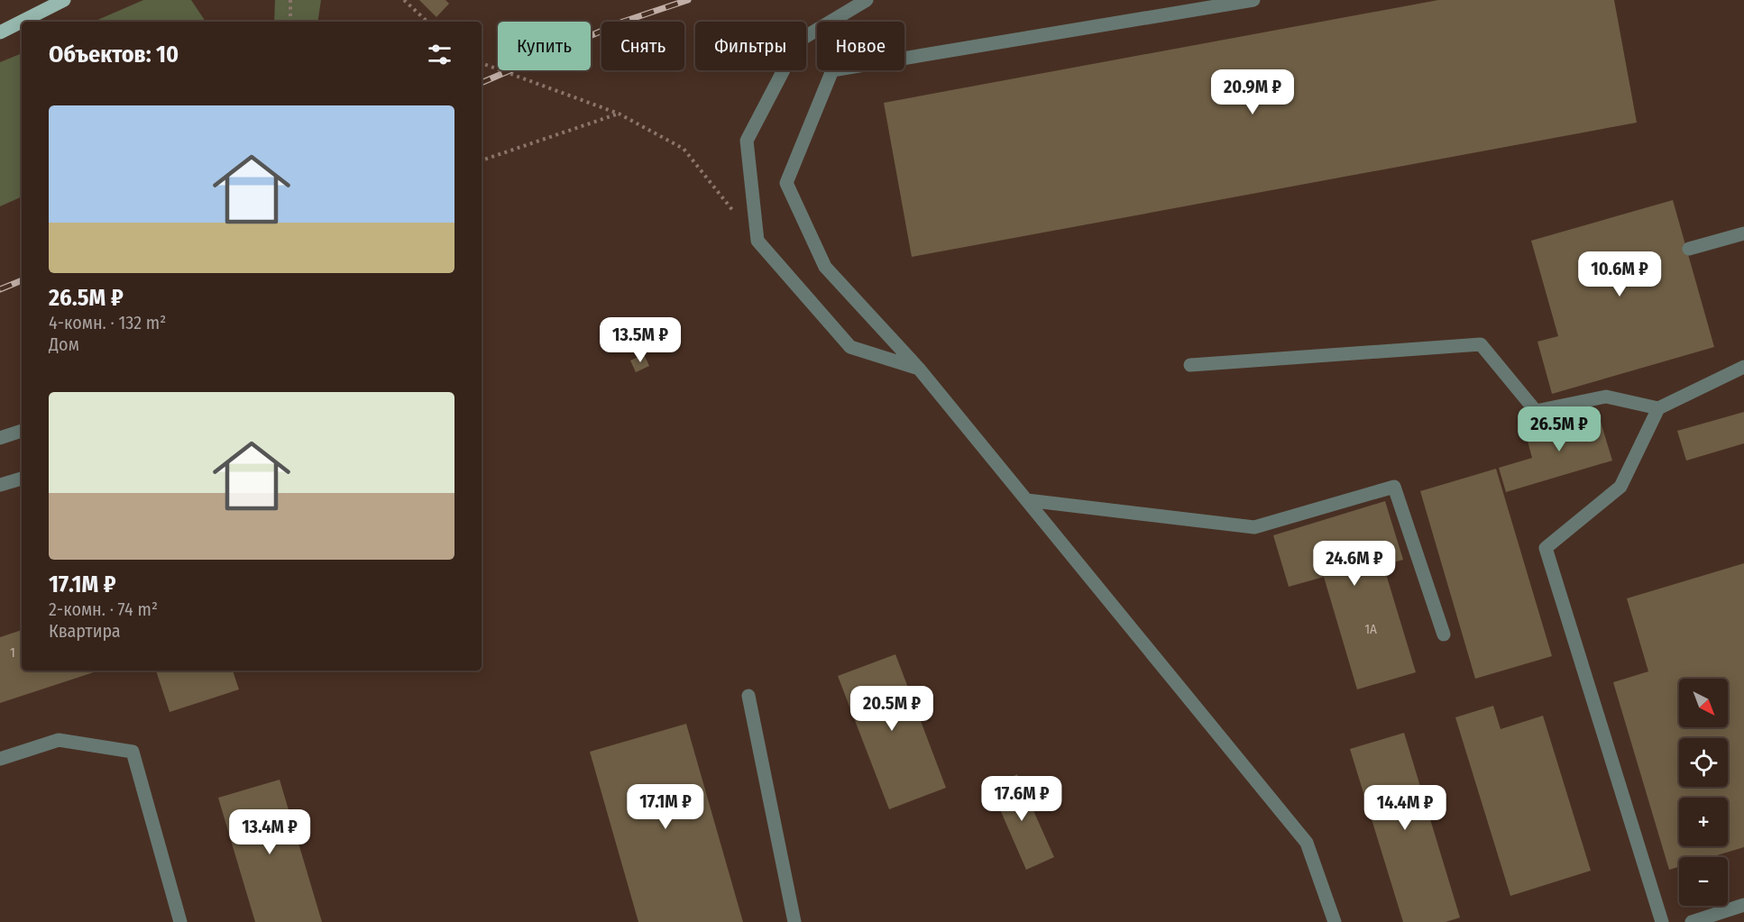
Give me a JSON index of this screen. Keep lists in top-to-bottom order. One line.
{"house_numbers":["1А","1"],"north":"bottom right","page":{"chip":["Купить","Снять","Фильтры","Новое"],"heading":"Объектов: 10","price":["20.9M ₽","10.6M ₽","13.5M ₽","26.5M ₽","24.6M ₽","20.5M ₽","17.6M ₽","17.1M ₽","14.4M ₽","13.4M ₽"],"list":[{"name":"26.5M ₽","note":"4-комн. · 132 m² · Дом"},{"name":"17.1M ₽","note":"2-комн. · 74 m² · Квартира"}],"map_buttons":["+","−"]}}
